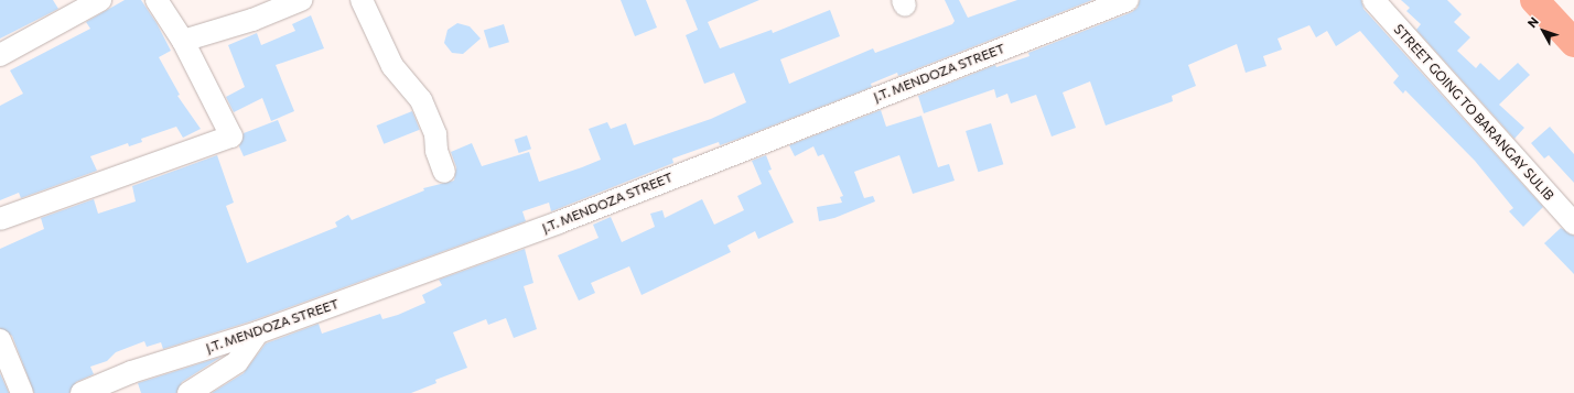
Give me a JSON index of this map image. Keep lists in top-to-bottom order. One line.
{"streets":{"street":["J.T. MENDOZA STREET","STREET GOING TO BARANGAY SULIB"]},"north":"top left"}
